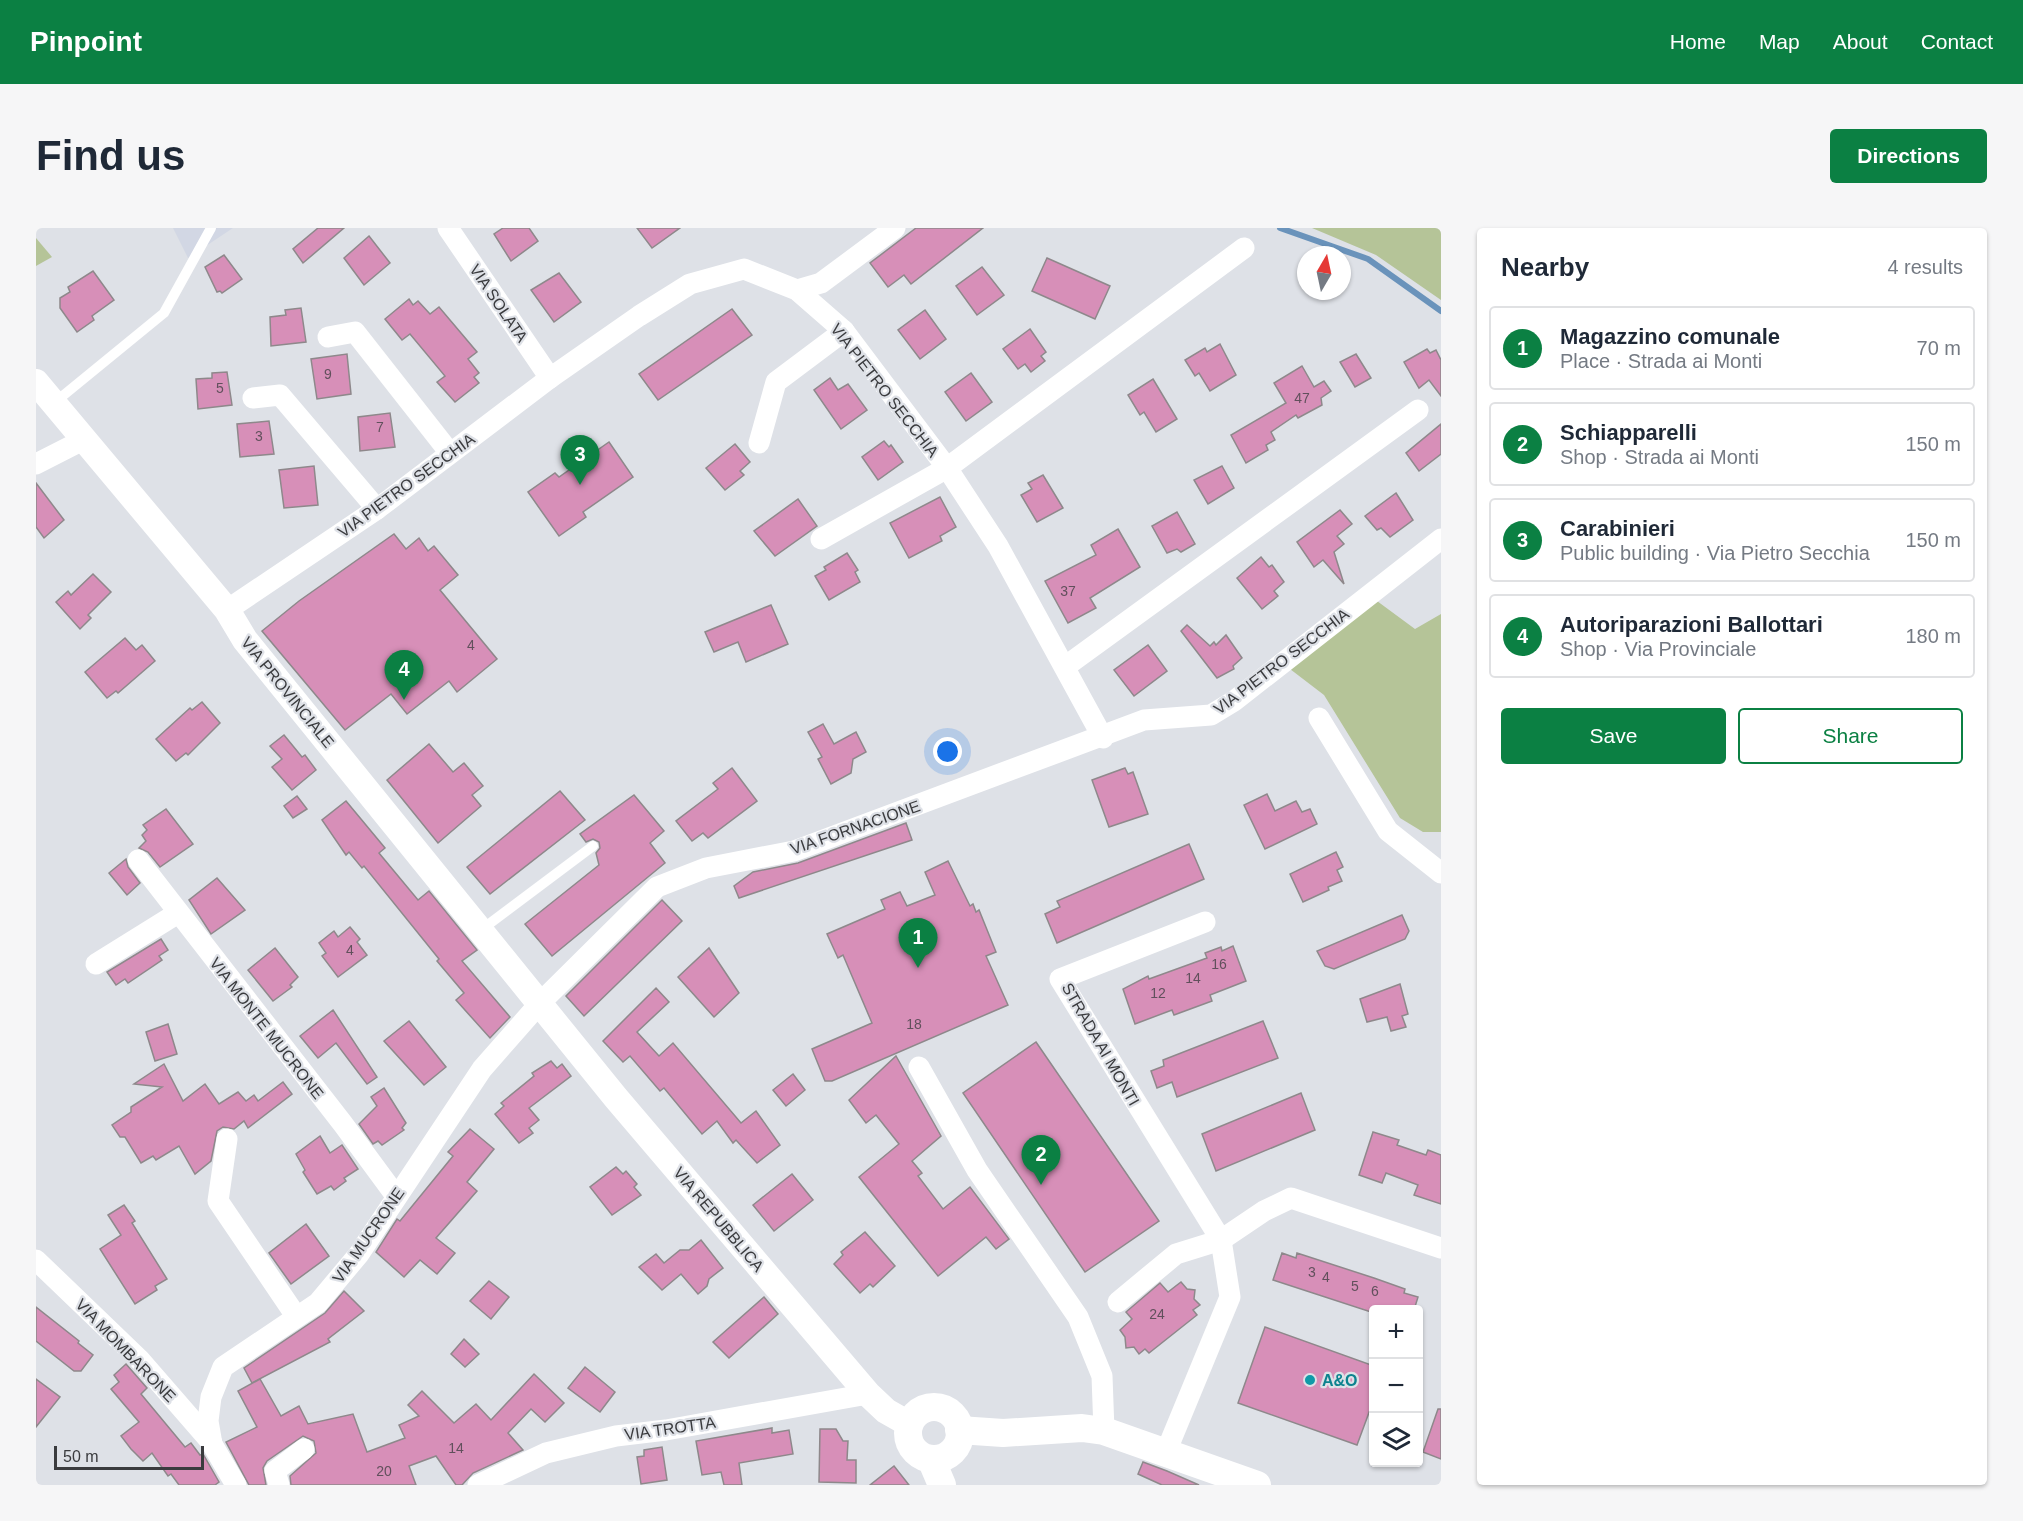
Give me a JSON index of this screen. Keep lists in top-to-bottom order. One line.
{"streets":{"street":["VIA SOLATA","VIA PIETRO SECCHIA","VIA PROVINCIALE","VIA FORNACIONE","VIA MONTE MUCRONE","STRADA AI MONTI","VIA REPUBBLICA","VIA MUCRONE","VIA MOMBARONE","VIA TROTTA"]},"crossings":[["VIA SOLATA","VIA PIETRO SECCHIA"],["VIA PIETRO SECCHIA","VIA PROVINCIALE"],["VIA PIETRO SECCHIA","VIA FORNACIONE"],["VIA PROVINCIALE","VIA FORNACIONE"],["VIA PROVINCIALE","VIA REPUBBLICA"],["VIA PROVINCIALE","VIA MUCRONE"],["VIA FORNACIONE","VIA REPUBBLICA"],["VIA FORNACIONE","VIA MUCRONE"],["VIA MONTE MUCRONE","VIA MUCRONE"],["VIA REPUBBLICA","VIA MUCRONE"],["VIA REPUBBLICA","VIA TROTTA"],["VIA MUCRONE","VIA MOMBARONE"]],"places":["A&O"],"house_numbers":["9","5","47","7","3","37","4","4","16","14","12","18","3","4","5","6","24","14","20"],"scale_bar":"50 m","north":"top","page":{"header":"Pinpoint","nav":["Home","Map","About","Contact"],"buttons":["Directions",["Save","Share"]],"title":"Find us","heading":["Nearby","4 results"],"list":[{"mark":"1","name":"Magazzino comunale","note":"Place · Strada ai Monti","value":"70 m"},{"mark":"2","name":"Schiapparelli","note":"Shop · Strada ai Monti","value":"150 m"},{"mark":"3","name":"Carabinieri","note":"Public building · Via Pietro Secchia","value":"150 m"},{"mark":"4","name":"Autoriparazioni Ballottari","note":"Shop · Via Provinciale","value":"180 m"}],"pins":["3","4","1","2"],"map_buttons":["+","−"],"scale":"50 m"}}
